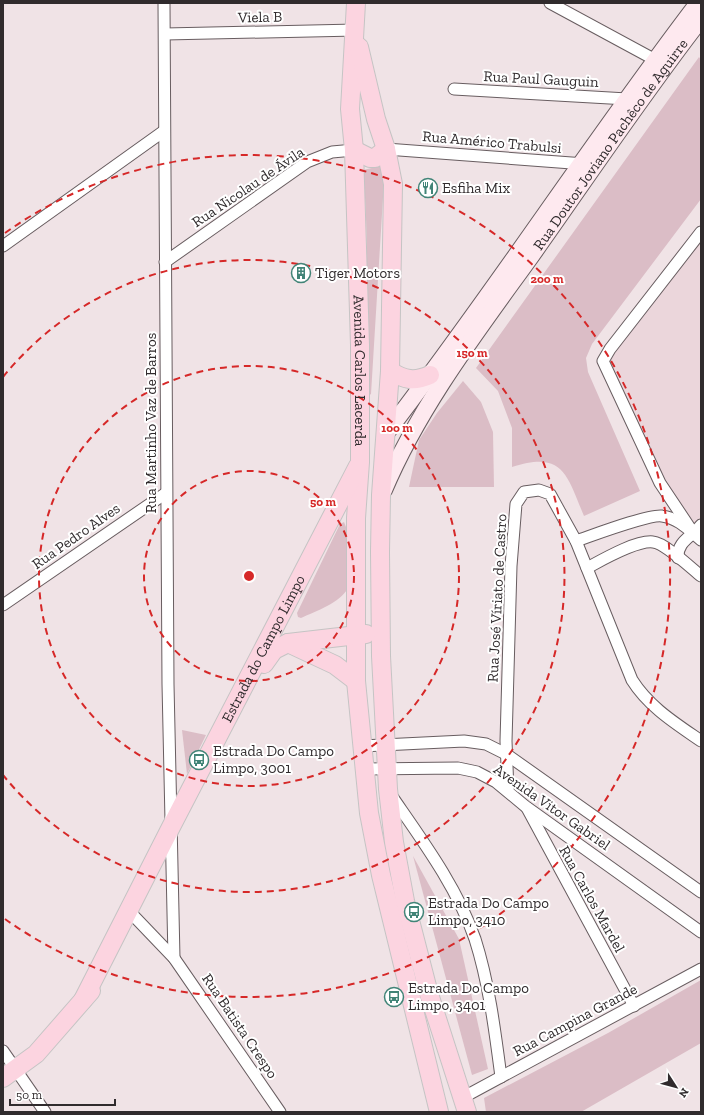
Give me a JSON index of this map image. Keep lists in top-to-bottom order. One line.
{"streets":{"main road":["Rua Doutor Joviano Pachêco de Aguirre","Avenida Carlos Lacerda","Estrada do Campo Limpo"],"street":["Viela B","Rua Paul Gauguin","Rua Américo Trabulsi","Rua Nicolau de Ávila","Rua Martinho Vaz de Barros","Rua Pedro Alves","Rua José Víriato de Castro","Avenida Vitor Gabriel","Rua Carlos Mardel","Rua Campina Grande","Rua Batista Crespo"]},"crossings":[["Viela B","Avenida Carlos Lacerda"],["Viela B","Rua Martinho Vaz de Barros"],["Rua Paul Gauguin","Rua Doutor Joviano Pachêco de Aguirre"],["Rua Américo Trabulsi","Rua Doutor Joviano Pachêco de Aguirre"],["Rua Américo Trabulsi","Avenida Carlos Lacerda"],["Rua Doutor Joviano Pachêco de Aguirre","Avenida Carlos Lacerda"],["Rua Doutor Joviano Pachêco de Aguirre","Estrada do Campo Limpo"],["Rua Nicolau de Ávila","Avenida Carlos Lacerda"],["Rua Nicolau de Ávila","Rua Martinho Vaz de Barros"],["Avenida Carlos Lacerda","Estrada do Campo Limpo"],["Rua Martinho Vaz de Barros","Rua Pedro Alves"],["Rua Martinho Vaz de Barros","Estrada do Campo Limpo"],["Rua José Víriato de Castro","Avenida Vitor Gabriel"],["Estrada do Campo Limpo","Rua Batista Crespo"],["Avenida Vitor Gabriel","Rua Carlos Mardel"],["Rua Carlos Mardel","Rua Campina Grande"]],"places":{"restaurant":["Esfiha Mix"],"building":["Tiger Motors"],"bus stop":["Estrada Do Campo Limpo, 3001","Estrada Do Campo Limpo, 3410","Estrada Do Campo Limpo, 3401"]},"scale_bar":"50 m","north":"bottom right","rings":["200 m","150 m","100 m","50 m"]}
